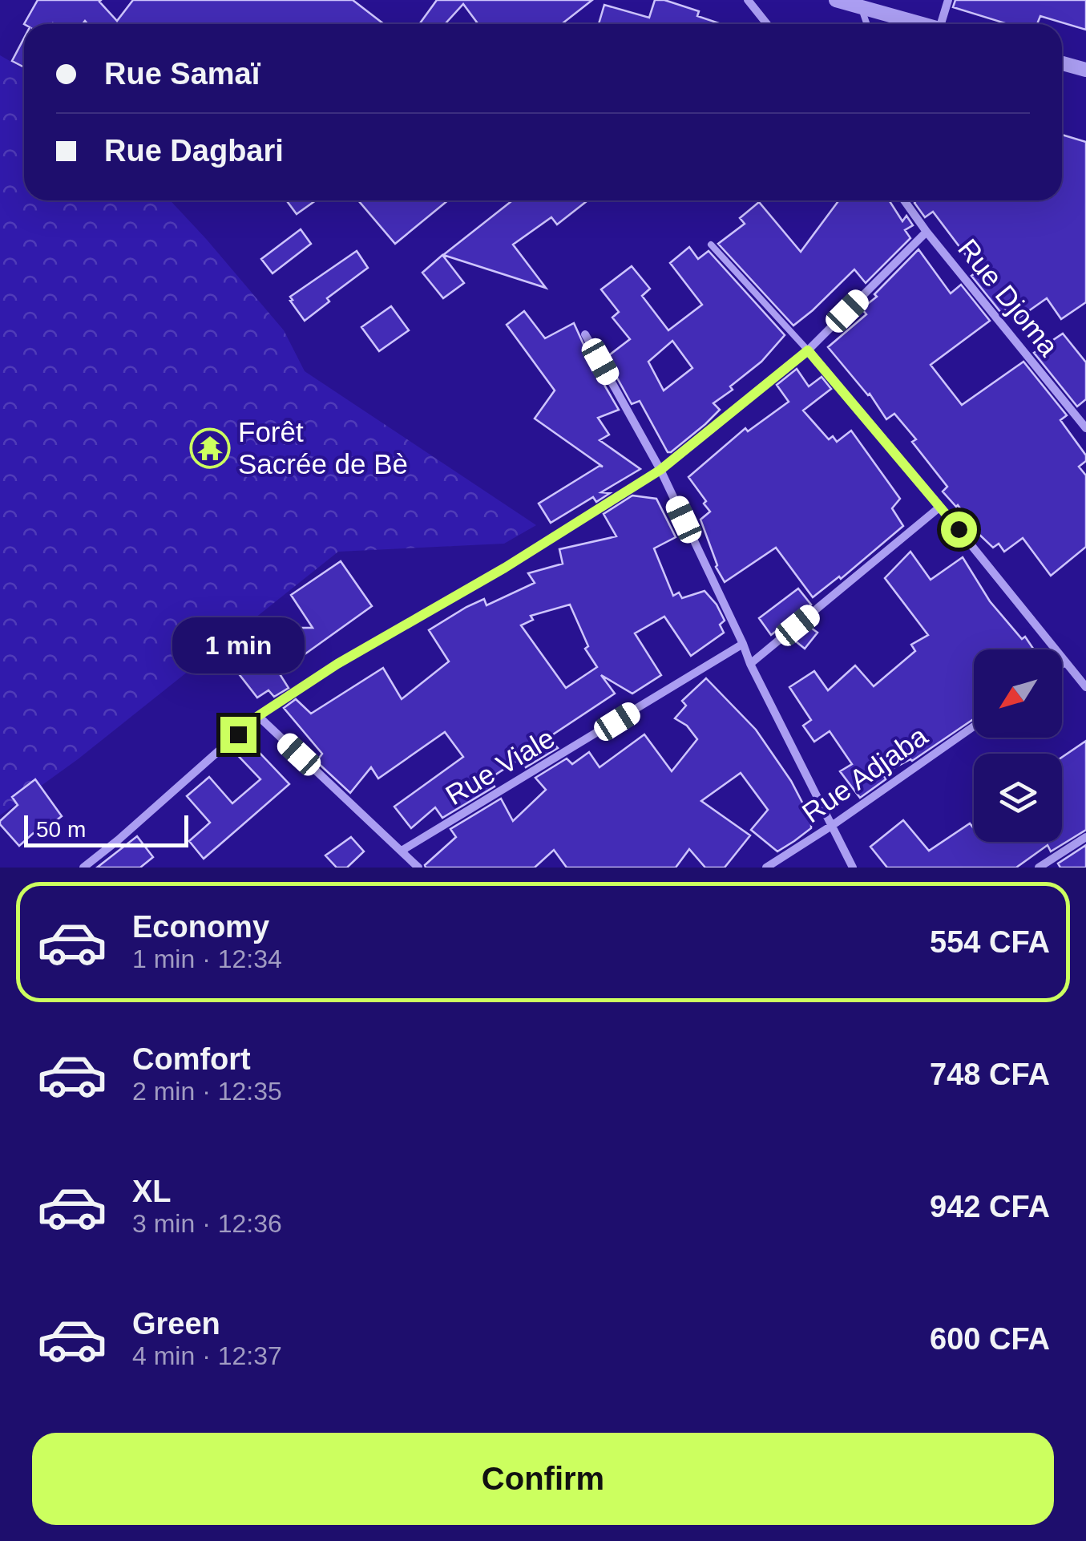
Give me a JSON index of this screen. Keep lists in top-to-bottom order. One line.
{"streets":{"street":["Rue Djoma","Rue Viale","Rue Adjaba"]},"places":{"temple":["Forêt Sacrée de Bè"]},"scale_bar":"50 m","north":"bottom left","page":{"banner":["Rue Samaï","Rue Dagbari"],"bubble":"1 min","scale":"50 m","list":[{"name":"Economy","note":"1 min · 12:34","value":"554 CFA"},{"name":"Comfort","note":"2 min · 12:35","value":"748 CFA"},{"name":"XL","note":"3 min · 12:36","value":"942 CFA"},{"name":"Green","note":"4 min · 12:37","value":"600 CFA"}],"buttons":"Confirm"}}
